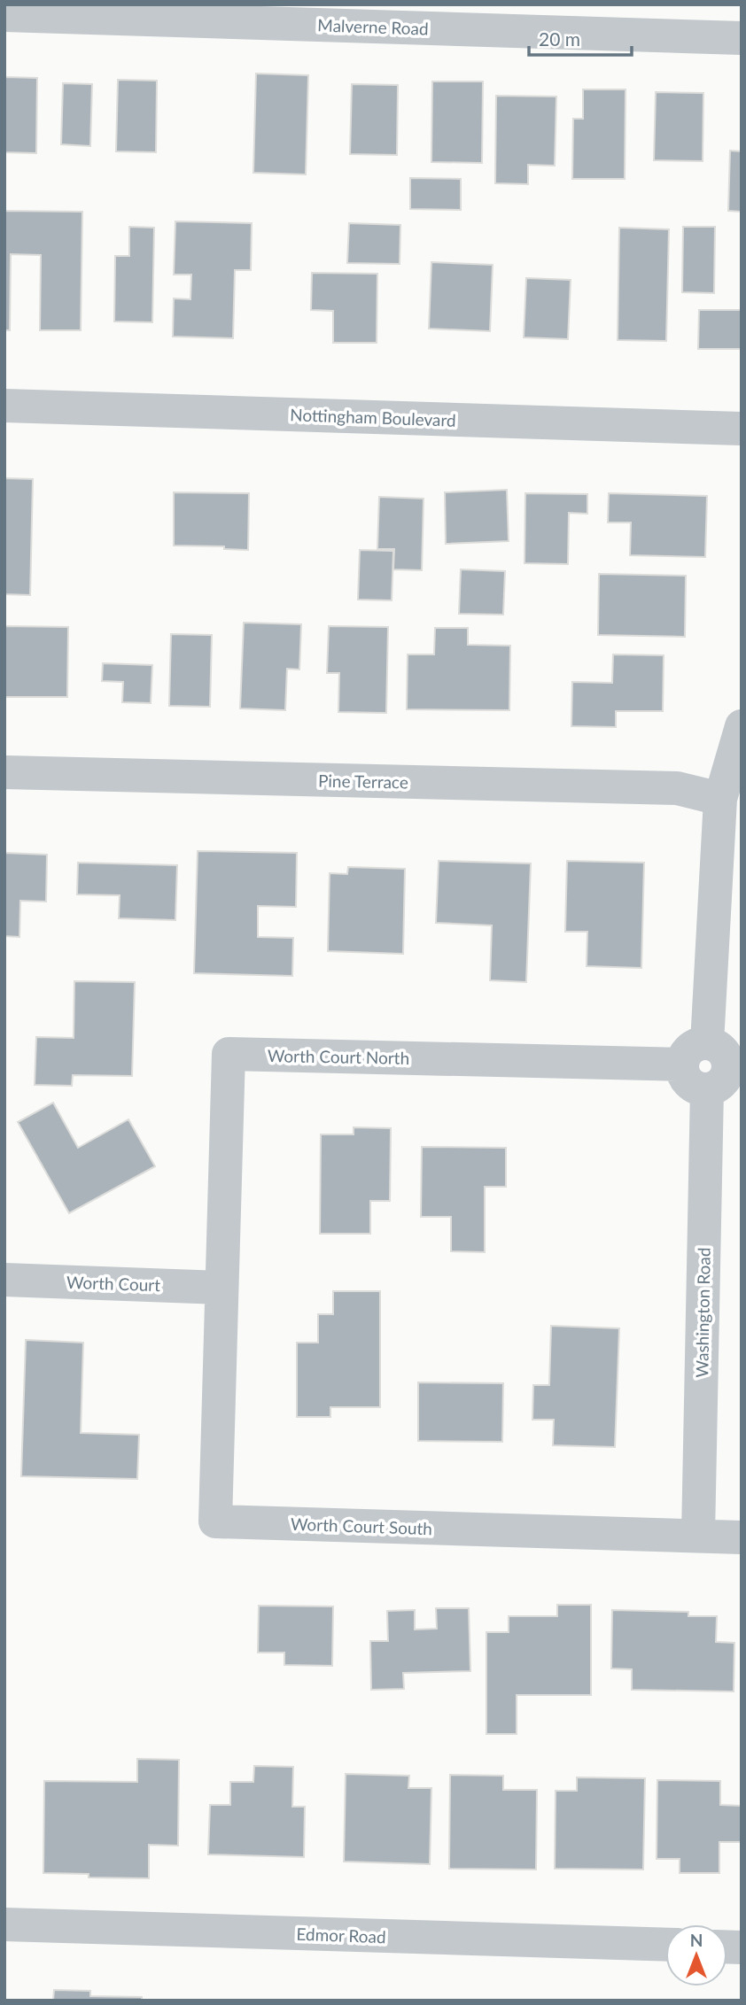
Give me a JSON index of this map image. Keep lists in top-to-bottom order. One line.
{"streets":{"street":["Malverne Road","Nottingham Boulevard","Pine Terrace","Worth Court North","Worth Court","Washington Road","Worth Court South","Edmor Road"]},"crossings":[["Worth Court North","Worth Court"],["Worth Court North","Worth Court South"],["Worth Court","Worth Court South"],["Washington Road","Worth Court South"]],"scale_bar":"20 m","north":"top"}
